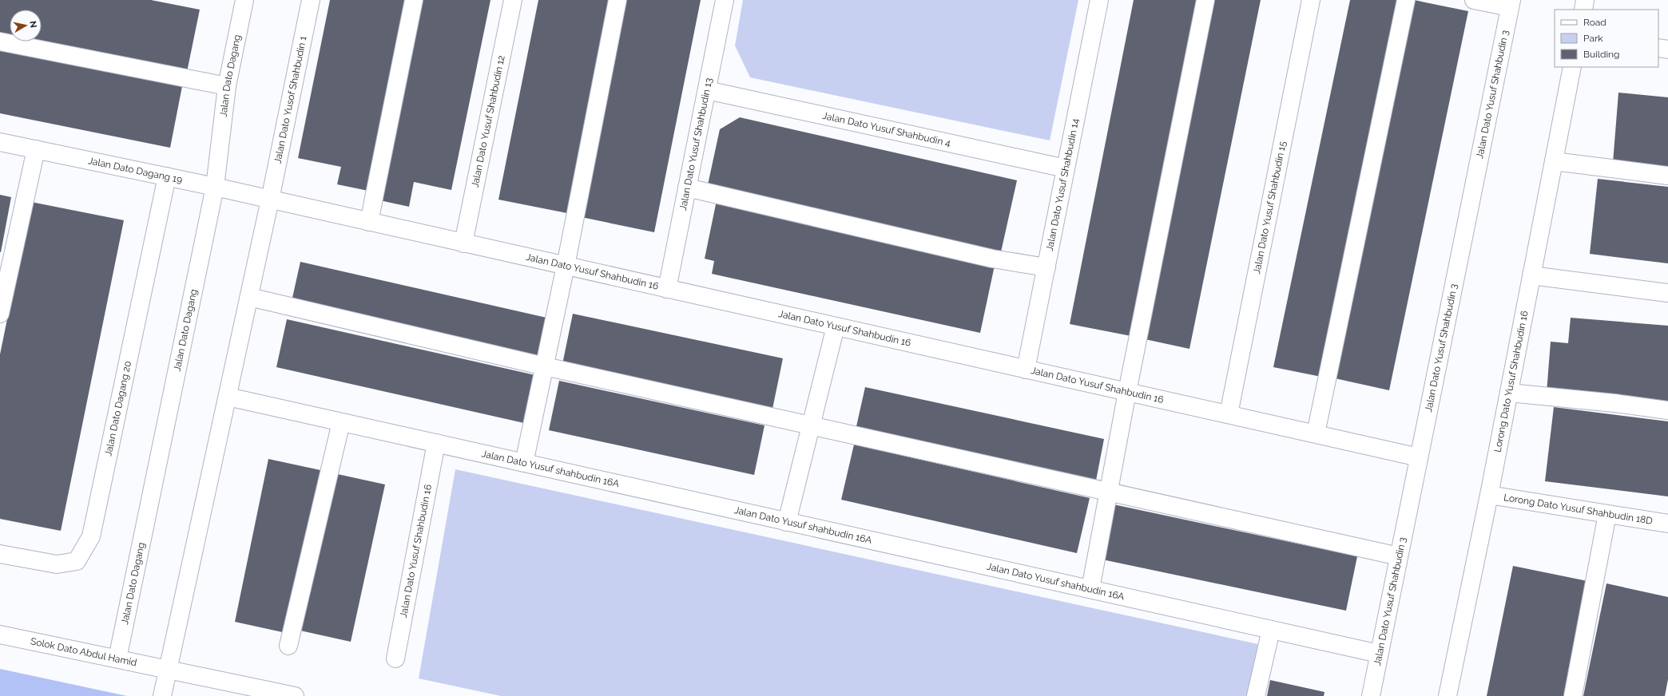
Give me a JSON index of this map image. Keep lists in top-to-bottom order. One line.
{"streets":{"street":["Jalan Dato Dagang","Jalan Dato Yusuf Shahbudin 3","Jalan Dato Yusof Shahbudin 1","Jalan Dato Yusuf Shahbudin 12","Jalan Dato Yusuf Shahbudin 4","Jalan Dato Yusuf Shahbudin 13","Jalan Dato Dagang 19","Jalan Dato Yusuf Shahbudin 14","Jalan Dato Yusuf Shahbudin 15","Jalan Dato Yusuf Shahbudin 16","Lorong Dato Yusuf Shahbudin 16","Jalan Dato Dagang 20","Jalan Dato Yusuf shahbudin 16A","Lorong Dato Yusuf Shahbudin 18D","Solok Dato Abdul Hamid"]},"crossings":[["Jalan Dato Dagang","Jalan Dato Dagang 19"],["Jalan Dato Dagang","Solok Dato Abdul Hamid"],["Jalan Dato Yusuf Shahbudin 3","Jalan Dato Yusuf Shahbudin 16"],["Jalan Dato Yusuf Shahbudin 3","Jalan Dato Yusuf shahbudin 16A"],["Jalan Dato Yusof Shahbudin 1","Jalan Dato Dagang 19"],["Jalan Dato Yusof Shahbudin 1","Jalan Dato Yusuf Shahbudin 16"],["Jalan Dato Yusof Shahbudin 1","Jalan Dato Yusuf shahbudin 16A"],["Jalan Dato Yusof Shahbudin 1","Solok Dato Abdul Hamid"],["Jalan Dato Yusuf Shahbudin 12","Jalan Dato Yusuf Shahbudin 16"],["Jalan Dato Yusuf Shahbudin 4","Jalan Dato Yusuf Shahbudin 13"],["Jalan Dato Yusuf Shahbudin 4","Jalan Dato Yusuf Shahbudin 14"],["Jalan Dato Yusuf Shahbudin 13","Jalan Dato Yusuf Shahbudin 16"],["Jalan Dato Dagang 19","Jalan Dato Yusuf Shahbudin 16"],["Jalan Dato Dagang 19","Jalan Dato Dagang 20"],["Jalan Dato Yusuf Shahbudin 14","Jalan Dato Yusuf Shahbudin 16"],["Jalan Dato Yusuf Shahbudin 15","Jalan Dato Yusuf Shahbudin 16"],["Jalan Dato Yusuf Shahbudin 16","Jalan Dato Yusuf shahbudin 16A"],["Lorong Dato Yusuf Shahbudin 16","Lorong Dato Yusuf Shahbudin 18D"]],"legend":["Road","Park","Building"],"north":"right"}
